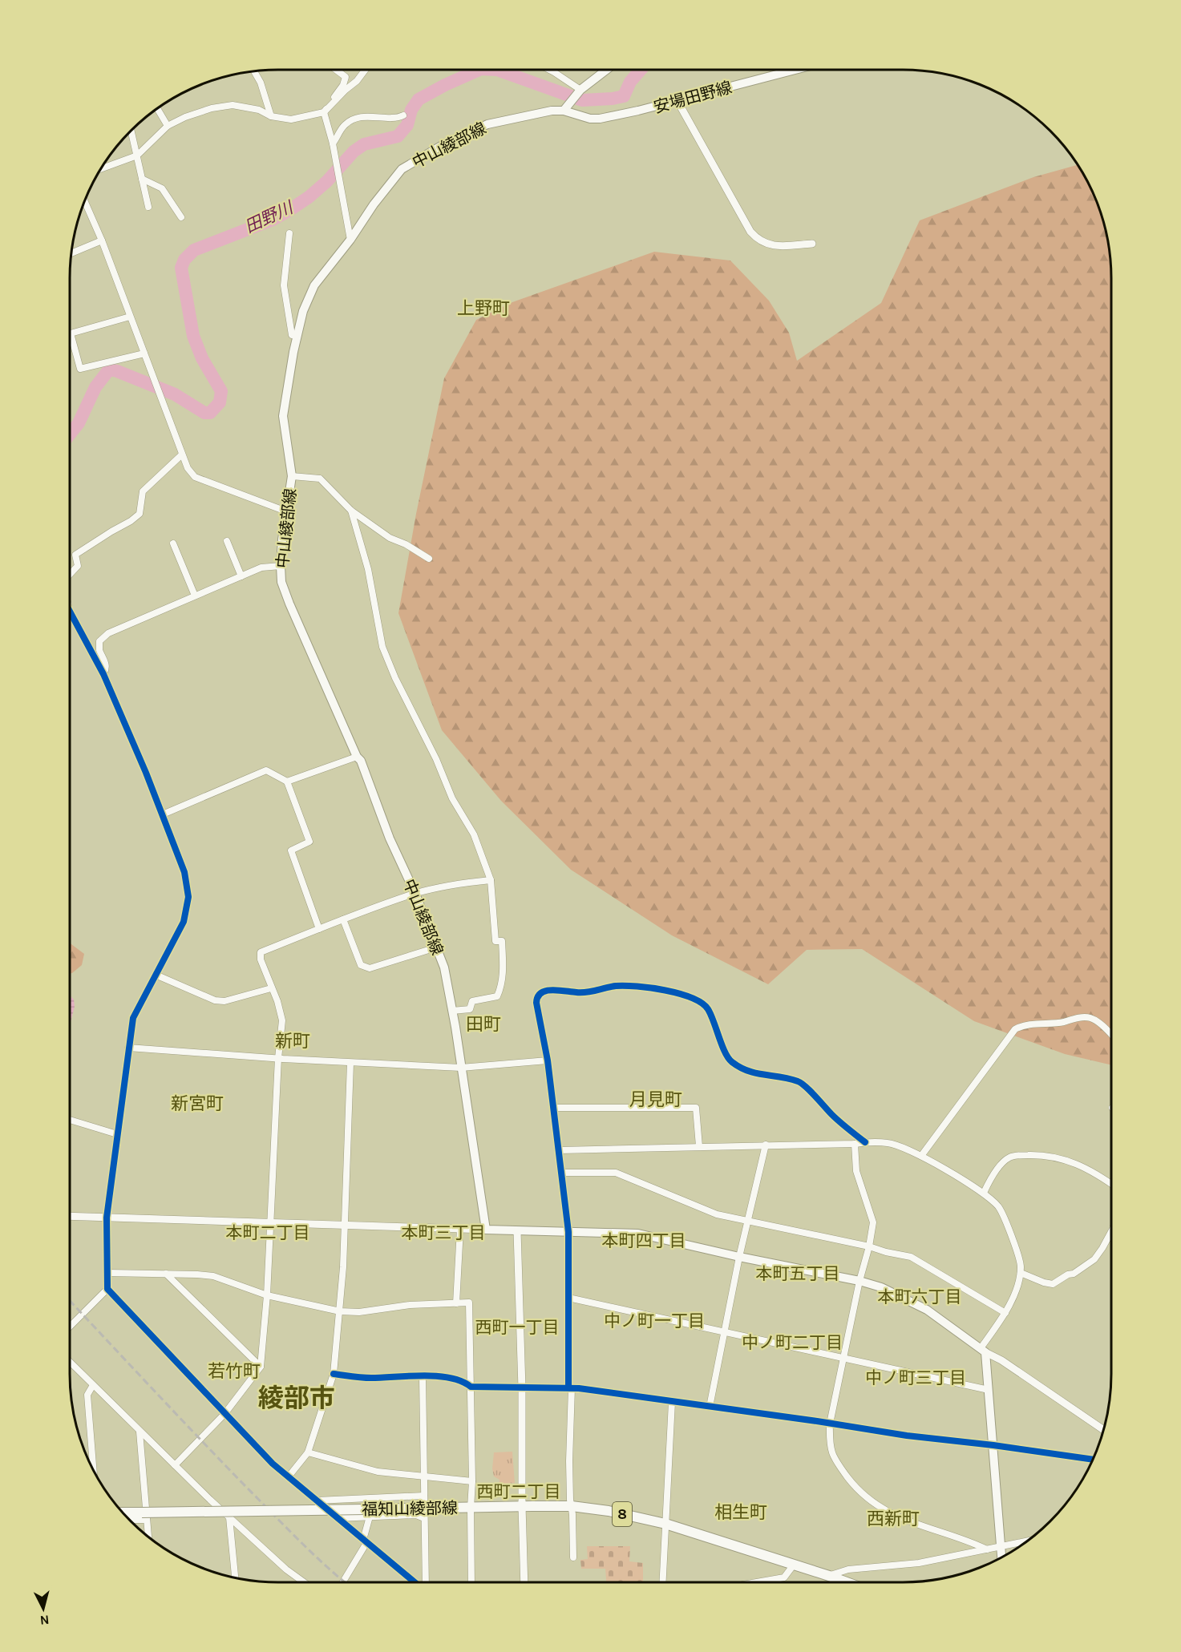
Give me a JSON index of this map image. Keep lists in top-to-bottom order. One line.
{"streets":{"main road":["安場田野線","中山綾部線","福知山綾部線","8"]},"crossings":[["安場田野線","中山綾部線"]],"districts":["上野町","田町","新町","月見町","新宮町","本町二丁目","本町三丁目","本町四丁目","本町五丁目","本町六丁目","中ノ町一丁目","西町一丁目","中ノ町二丁目","若竹町","中ノ町三丁目","綾部市","西町二丁目","相生町","西新町"],"water":["田野川"],"north":"bottom"}
